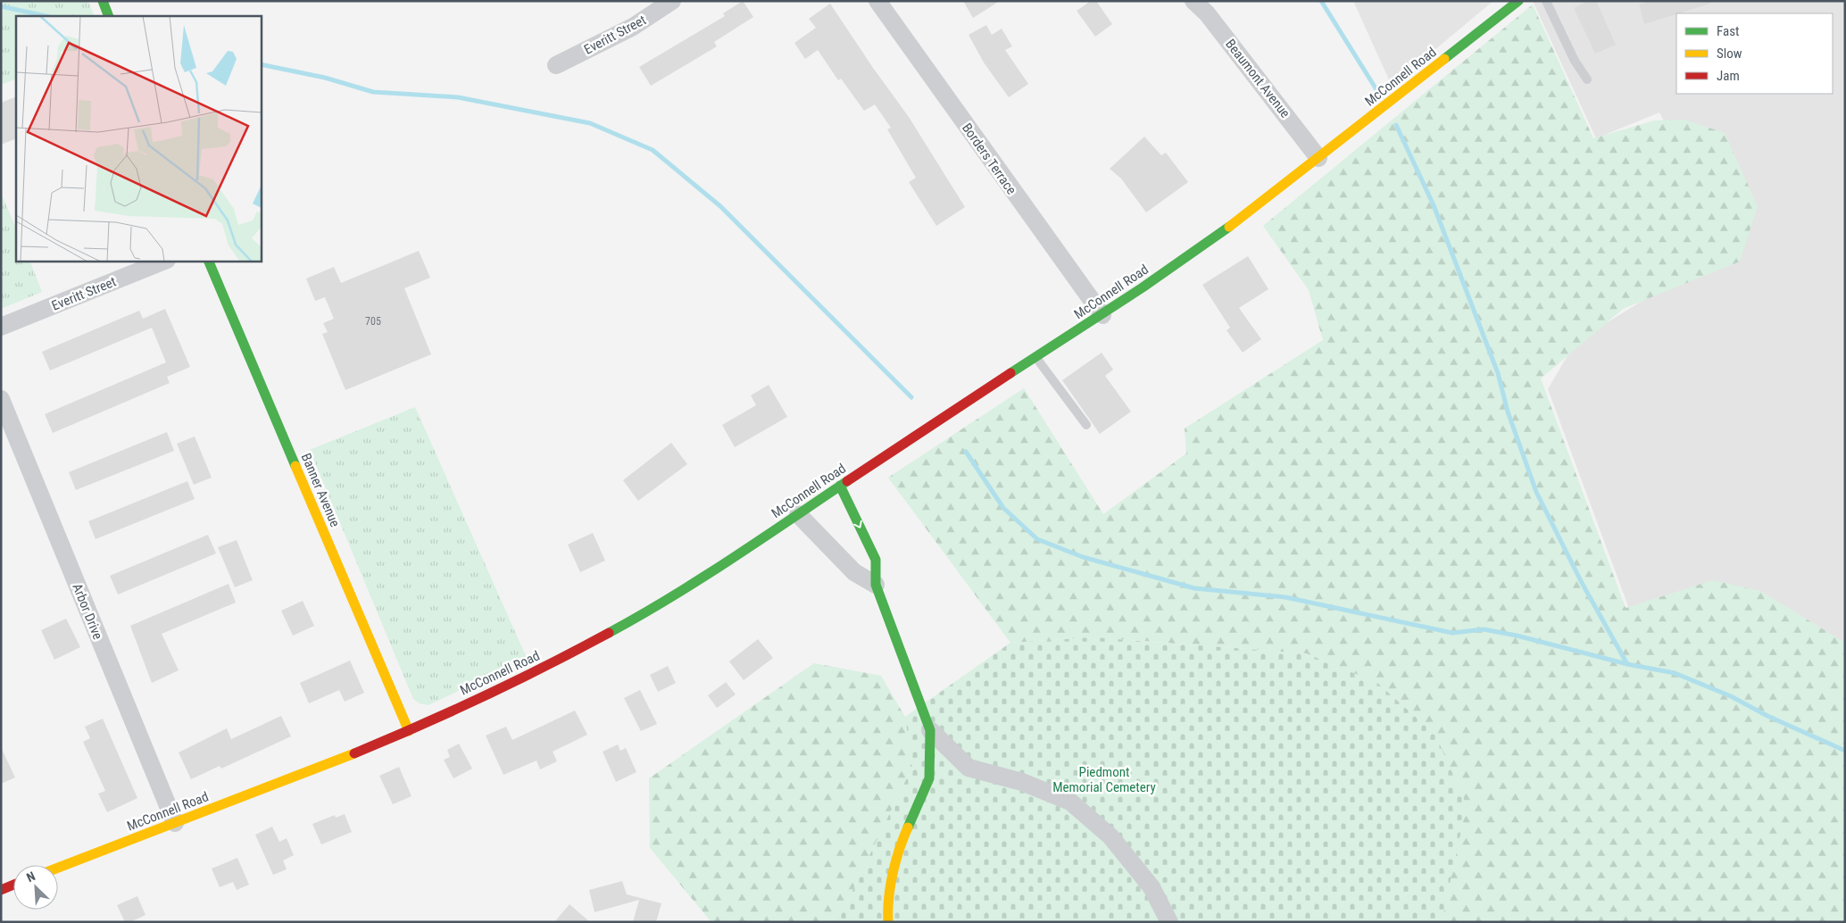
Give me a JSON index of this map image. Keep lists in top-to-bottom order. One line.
{"streets":{"street":["Everitt Street","McConnell Road","Beaumont Avenue","Borders Terrace","Banner Avenue","Arbor Drive"]},"crossings":[["McConnell Road","Beaumont Avenue"],["McConnell Road","Borders Terrace"],["McConnell Road","Banner Avenue"],["McConnell Road","Arbor Drive"]],"parks":["Piedmont Memorial Cemetery"],"house_numbers":["705"],"legend":["Fast","Slow","Jam"],"north":"top left"}
